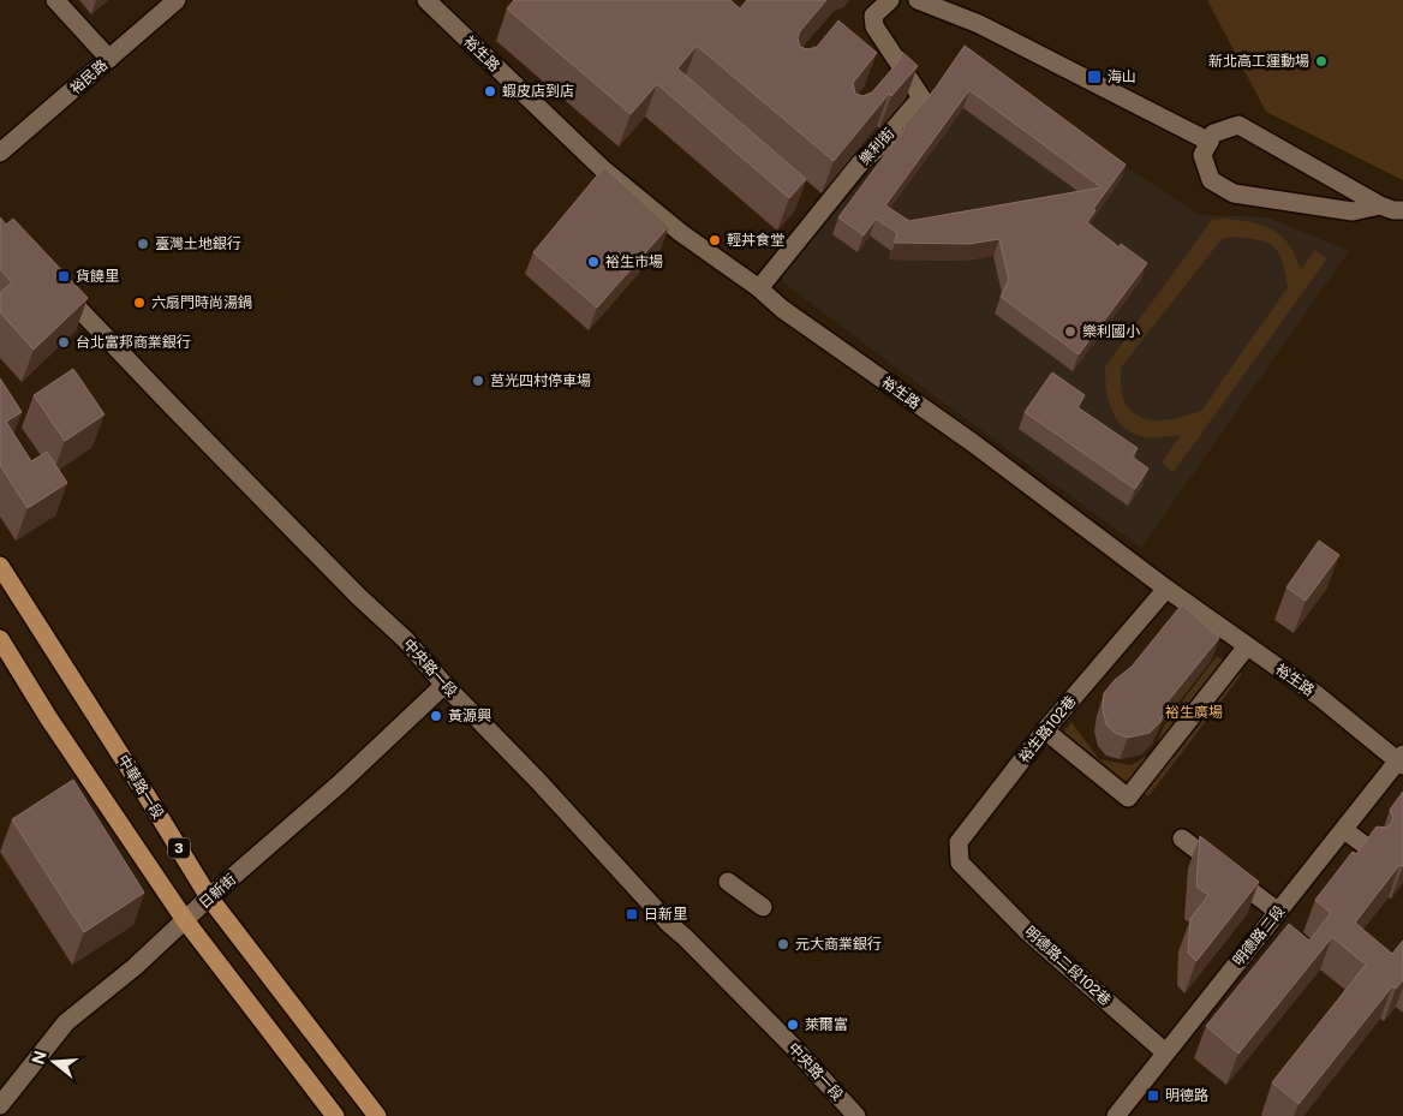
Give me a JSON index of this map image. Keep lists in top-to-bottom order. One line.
{"streets":{"main road":["中華路一段","3"],"street":["裕生路","裕民路","樂利街","中央路一段","裕生路102巷","日新街","明德路二段","明德路二段102巷"]},"crossings":[["裕生路","樂利街"],["裕生路","裕生路102巷"],["裕生路","明德路二段"],["中央路一段","日新街"],["裕生路102巷","明德路二段102巷"],["中華路一段","日新街"],["3","日新街"],["明德路二段","明德路二段102巷"]],"parks":["裕生廣場"],"places":{"other":["新北高工運動場","蝦皮店到店","輕丼食堂","臺灣土地銀行","裕生市場","六扇門時尚湯鍋","樂利國小","台北富邦商業銀行","莒光四村停車場","黃源興","元大商業銀行","萊爾富"],"transit":["海山","貨饒里","日新里","明德路"]},"north":"left"}
